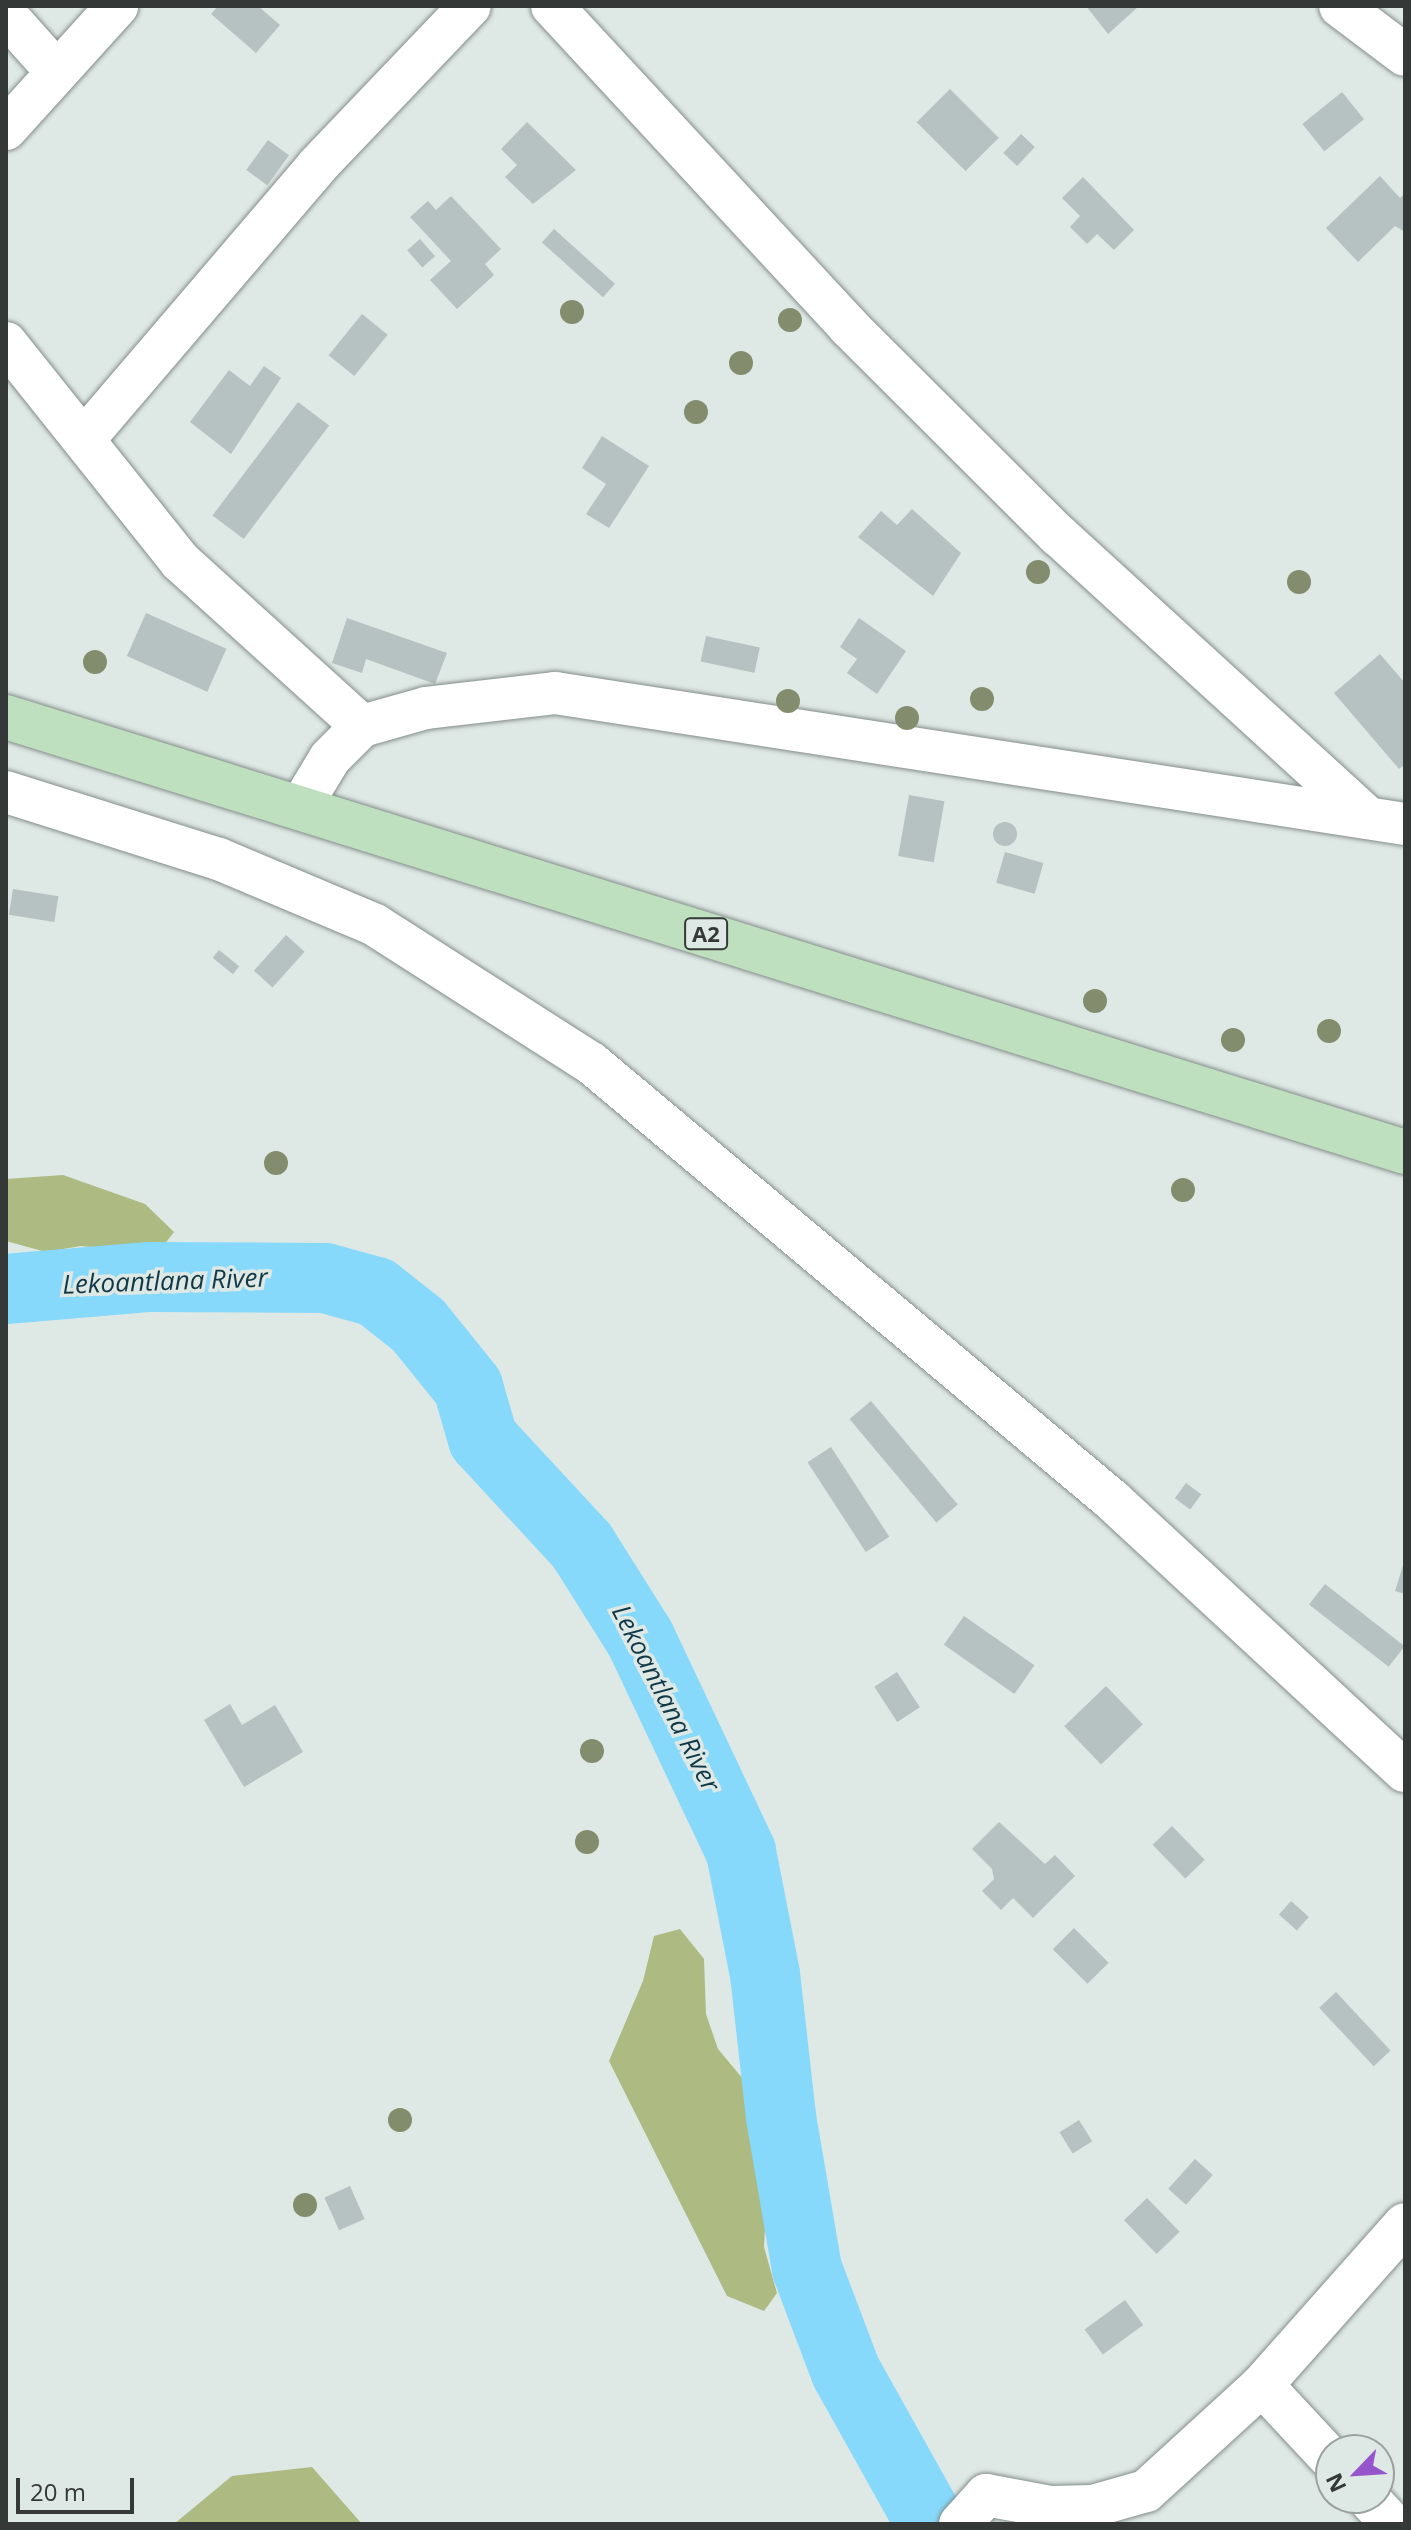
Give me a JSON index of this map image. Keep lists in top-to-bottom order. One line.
{"streets":{"main road":["A2"]},"water":["Lekoantlana River"],"scale_bar":"20 m","north":"bottom left"}
